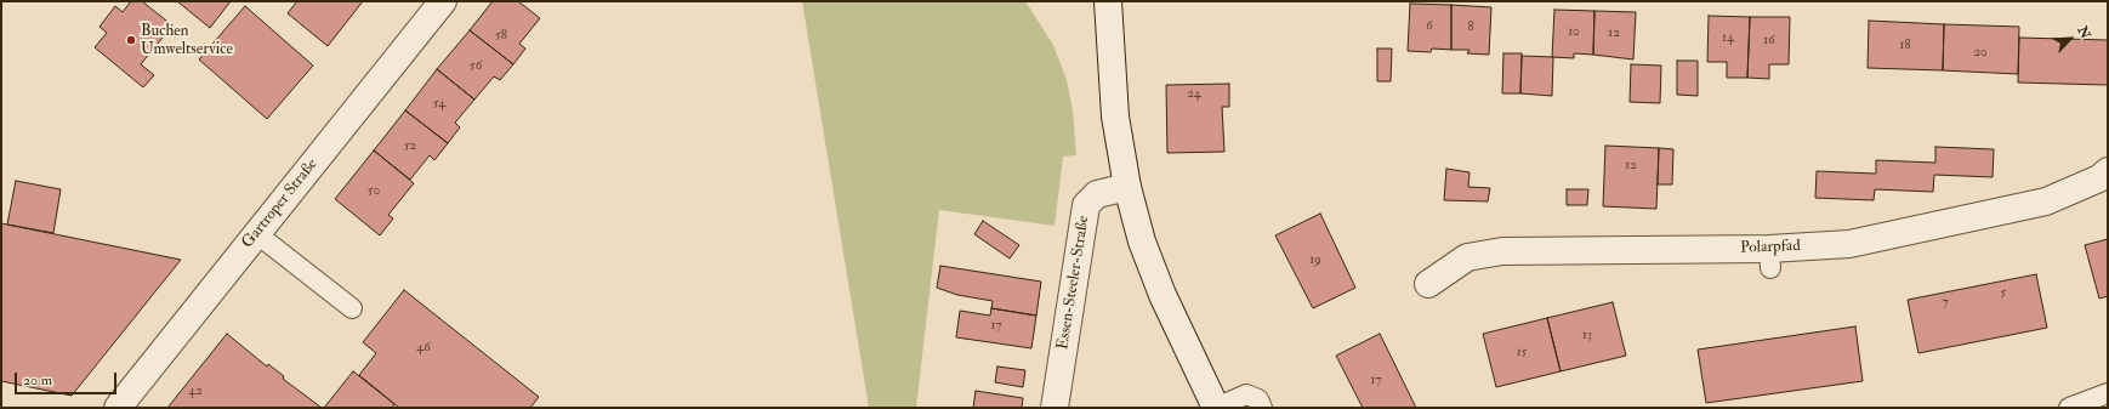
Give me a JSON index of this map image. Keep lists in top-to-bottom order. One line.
{"streets":{"street":["Gartroper Straße","Polarpfad","Essen-Steeler-Straße"]},"places":["Buchen Umweltservice"],"house_numbers":["6","8","10","12","58","14","16","18","20","56","24","54","52","12","50","19","5","7","17","13","46","15","17","42"],"scale_bar":"20 m","north":"top right"}
